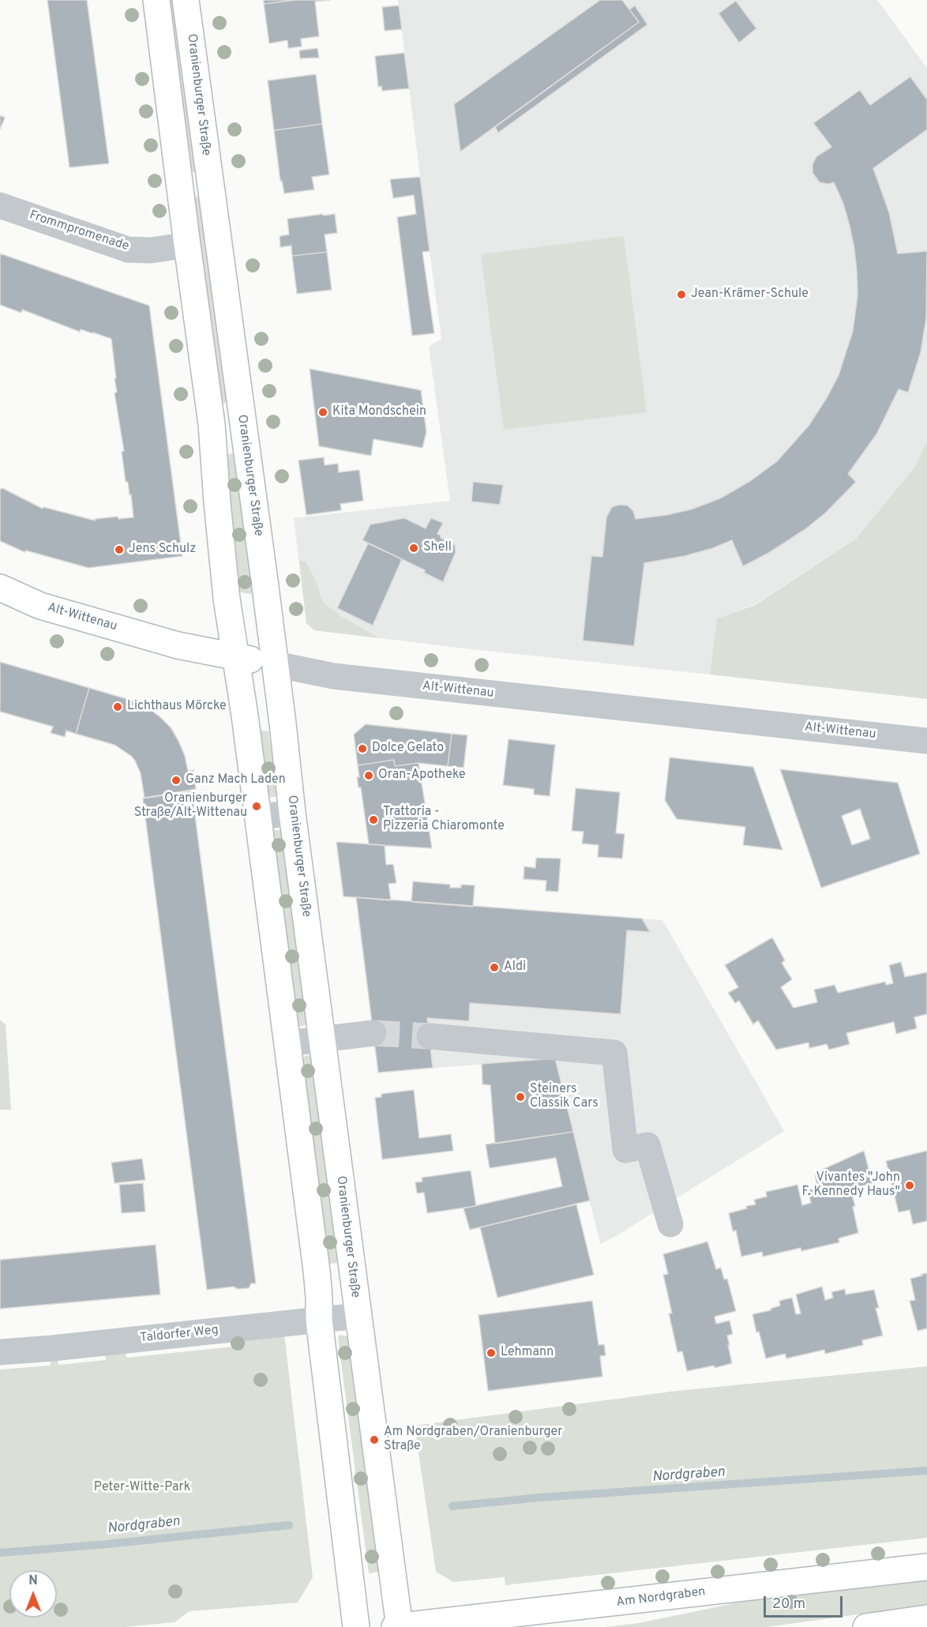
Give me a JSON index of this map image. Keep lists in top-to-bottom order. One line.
{"streets":{"main road":["Oranienburger Straße","Alt-Wittenau","Am Nordgraben"],"street":["Frommpromenade","Taldorfer Weg"]},"crossings":[["Oranienburger Straße","Alt-Wittenau"],["Oranienburger Straße","Taldorfer Weg"],["Oranienburger Straße","Am Nordgraben"]],"water":["Nordgraben"],"parks":["Peter-Witte-Park"],"places":["Jean-Krämer-Schule","Kita Mondschein","Shell","Jens Schulz","Lichthaus Mörcke","Dolce Gelato","Oran-Apotheke","Ganz Mach Laden","Oranienburger Straße/Alt-Wittenau","Trattoria - Pizzeria Chiaromonte","Aldi","Steiners Classik Cars","Vivantes \"John F. Kennedy Haus\"","Lehmann","Am Nordgraben/Oranienburger Straße"],"scale_bar":"20 m","north":"top"}
